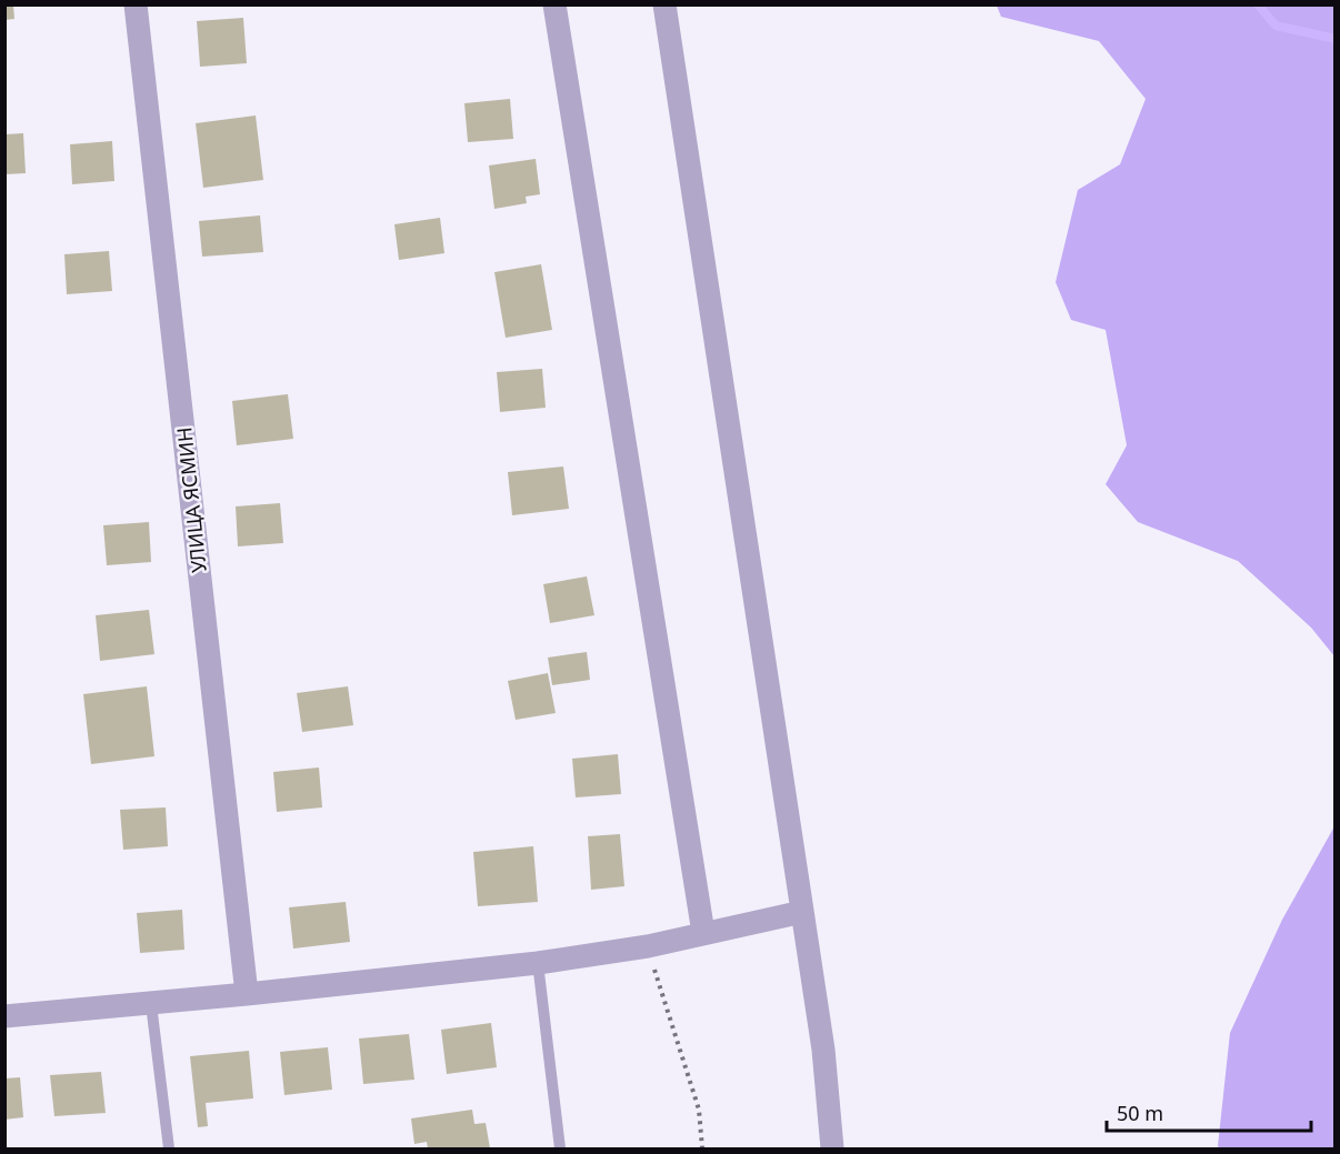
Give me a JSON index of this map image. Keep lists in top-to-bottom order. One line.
{"streets":{"street":["УЛИЦА ЯСМИН"]},"scale_bar":"50 m"}
